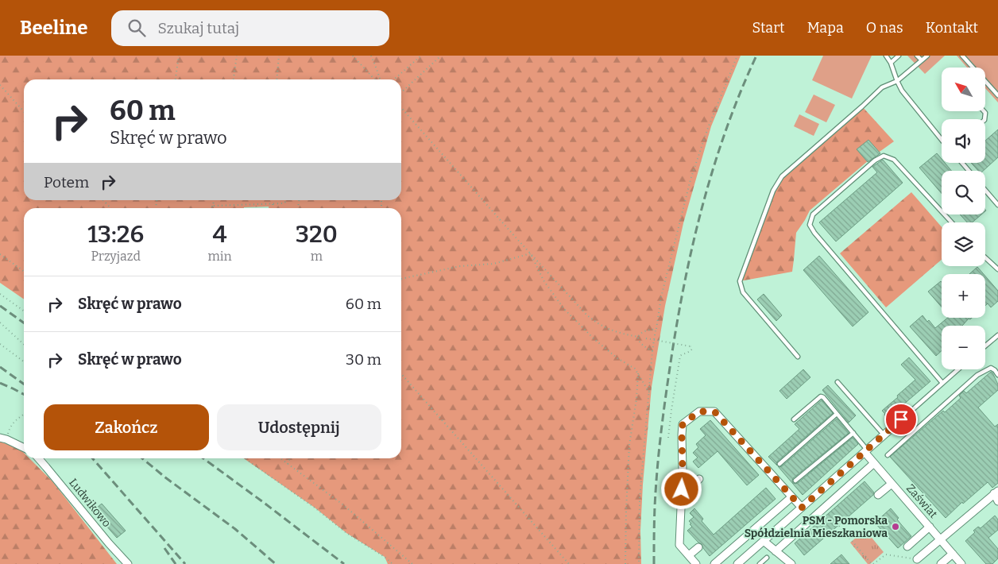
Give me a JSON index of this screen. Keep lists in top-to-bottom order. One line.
{"streets":{"street":["Zaświat","Ludwikowo"]},"places":["PSM - Pomorska Spółdzielnia Mieszkaniowa"],"north":"top left","page":{"header":"Beeline","search":"Szukaj tutaj","nav":["Start","Mapa","O nas","Kontakt"],"map_buttons":["+","−"],"turn":["60 m","Skręć w prawo"],"then":"Potem","eta":["13:26","Przyjazd","4","min","320","m"],"list":[{"name":"Skręć w prawo","value":"60 m"},{"name":"Skręć w prawo","value":"30 m"}],"buttons":["Zakończ","Udostępnij"]}}
